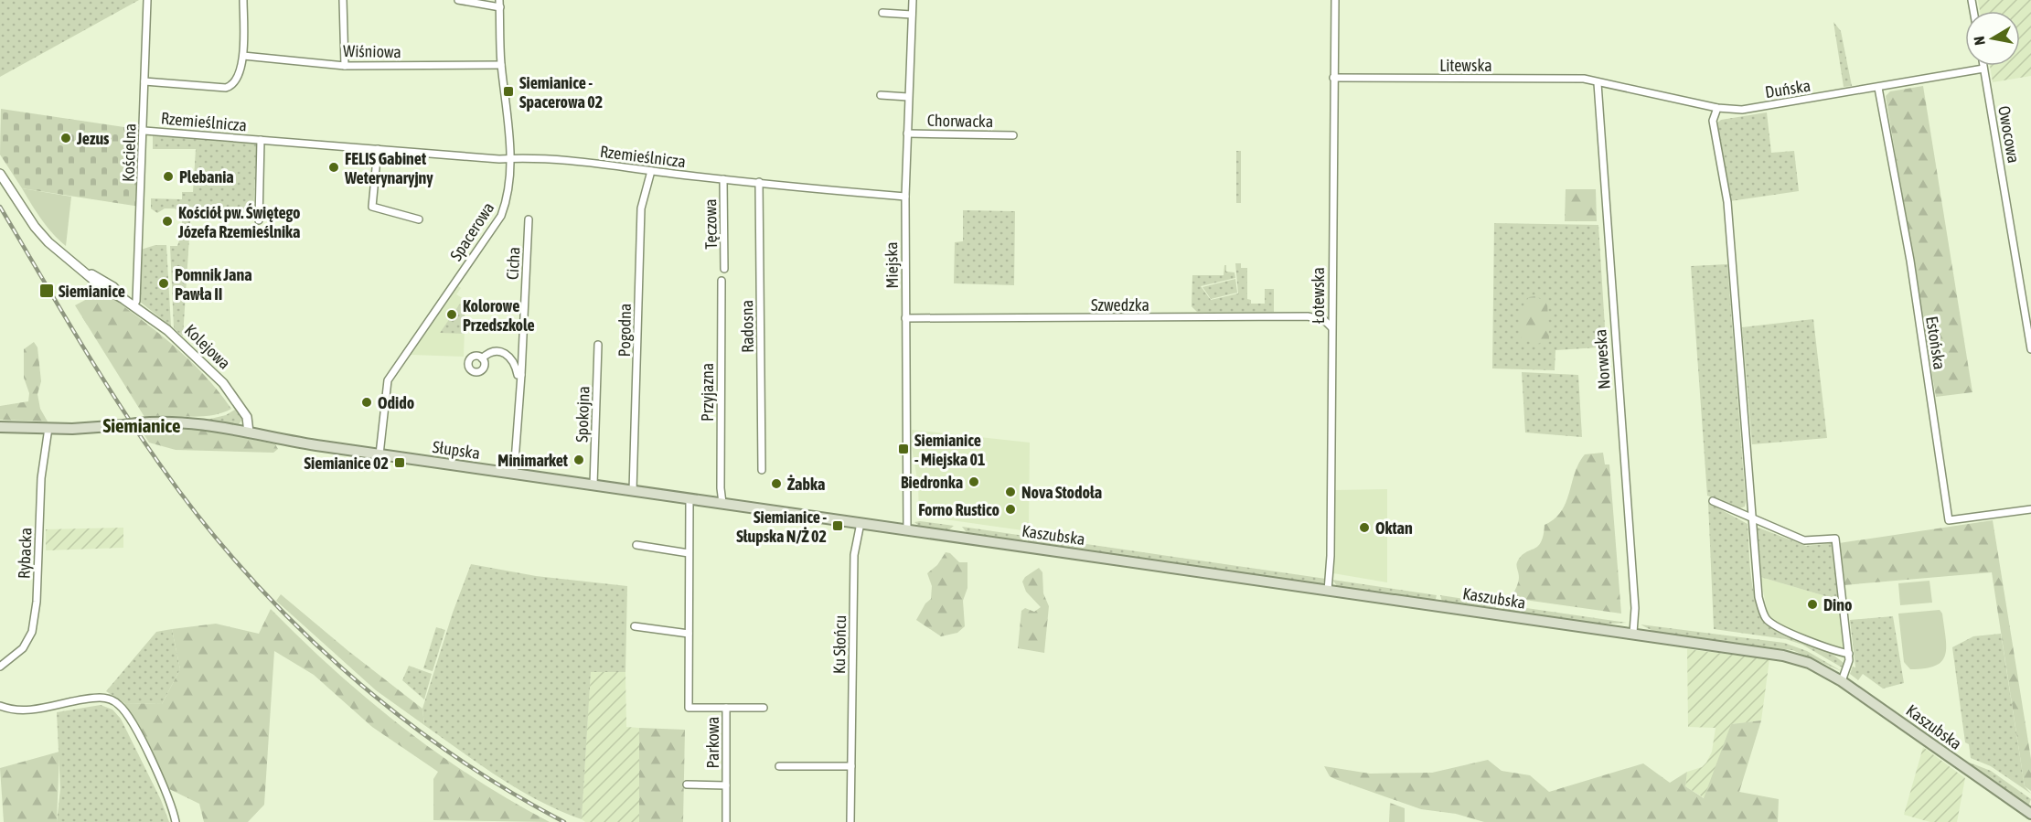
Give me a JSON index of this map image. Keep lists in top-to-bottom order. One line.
{"streets":{"main road":["Słupska","Kaszubska"],"street":["Wiśniowa","Litewska","Duńska","Chorwacka","Rzemieślnicza","Owocowa","Kościelna","Tęczowa","Spacerowa","Cicha","Miejska","Łotewska","Szwedzka","Radosna","Pogodna","Estońska","Kolejowa","Norweska","Przyjazna","Spokojna","Rybacka","Ku Słońcu","Parkowa"]},"crossings":[["Wiśniowa","Spacerowa"],["Litewska","Duńska"],["Litewska","Łotewska"],["Litewska","Norweska"],["Duńska","Owocowa"],["Duńska","Estońska"],["Duńska","Norweska"],["Chorwacka","Miejska"],["Rzemieślnicza","Kościelna"],["Rzemieślnicza","Tęczowa"],["Rzemieślnicza","Spacerowa"],["Rzemieślnicza","Miejska"],["Rzemieślnicza","Radosna"],["Rzemieślnicza","Pogodna"],["Kościelna","Kolejowa"],["Spacerowa","Słupska"],["Cicha","Słupska"],["Miejska","Szwedzka"],["Miejska","Słupska"],["Miejska","Kaszubska"],["Łotewska","Szwedzka"],["Łotewska","Kaszubska"],["Pogodna","Słupska"],["Kolejowa","Słupska"],["Norweska","Kaszubska"],["Przyjazna","Słupska"],["Spokojna","Słupska"],["Słupska","Kaszubska"],["Słupska","Rybacka"],["Słupska","Ku Słońcu"],["Słupska","Parkowa"]],"districts":["Siemianice"],"places":{"transit":["Siemianice - Spacerowa 02","Siemianice","Siemianice - Miejska 01","Siemianice 02","Siemianice - Słupska N/Ż 02"],"other":["Jezus","FELIS Gabinet Weterynaryjny","Plebania","Kościół pw. Świętego Józefa Rzemieślnika","Pomnik Jana Pawła II","Kolorowe Przedszkole","Odido","Minimarket","Biedronka","Żabka","Nova Stodoła","Forno Rustico","Oktan","Dino"]},"north":"left"}
